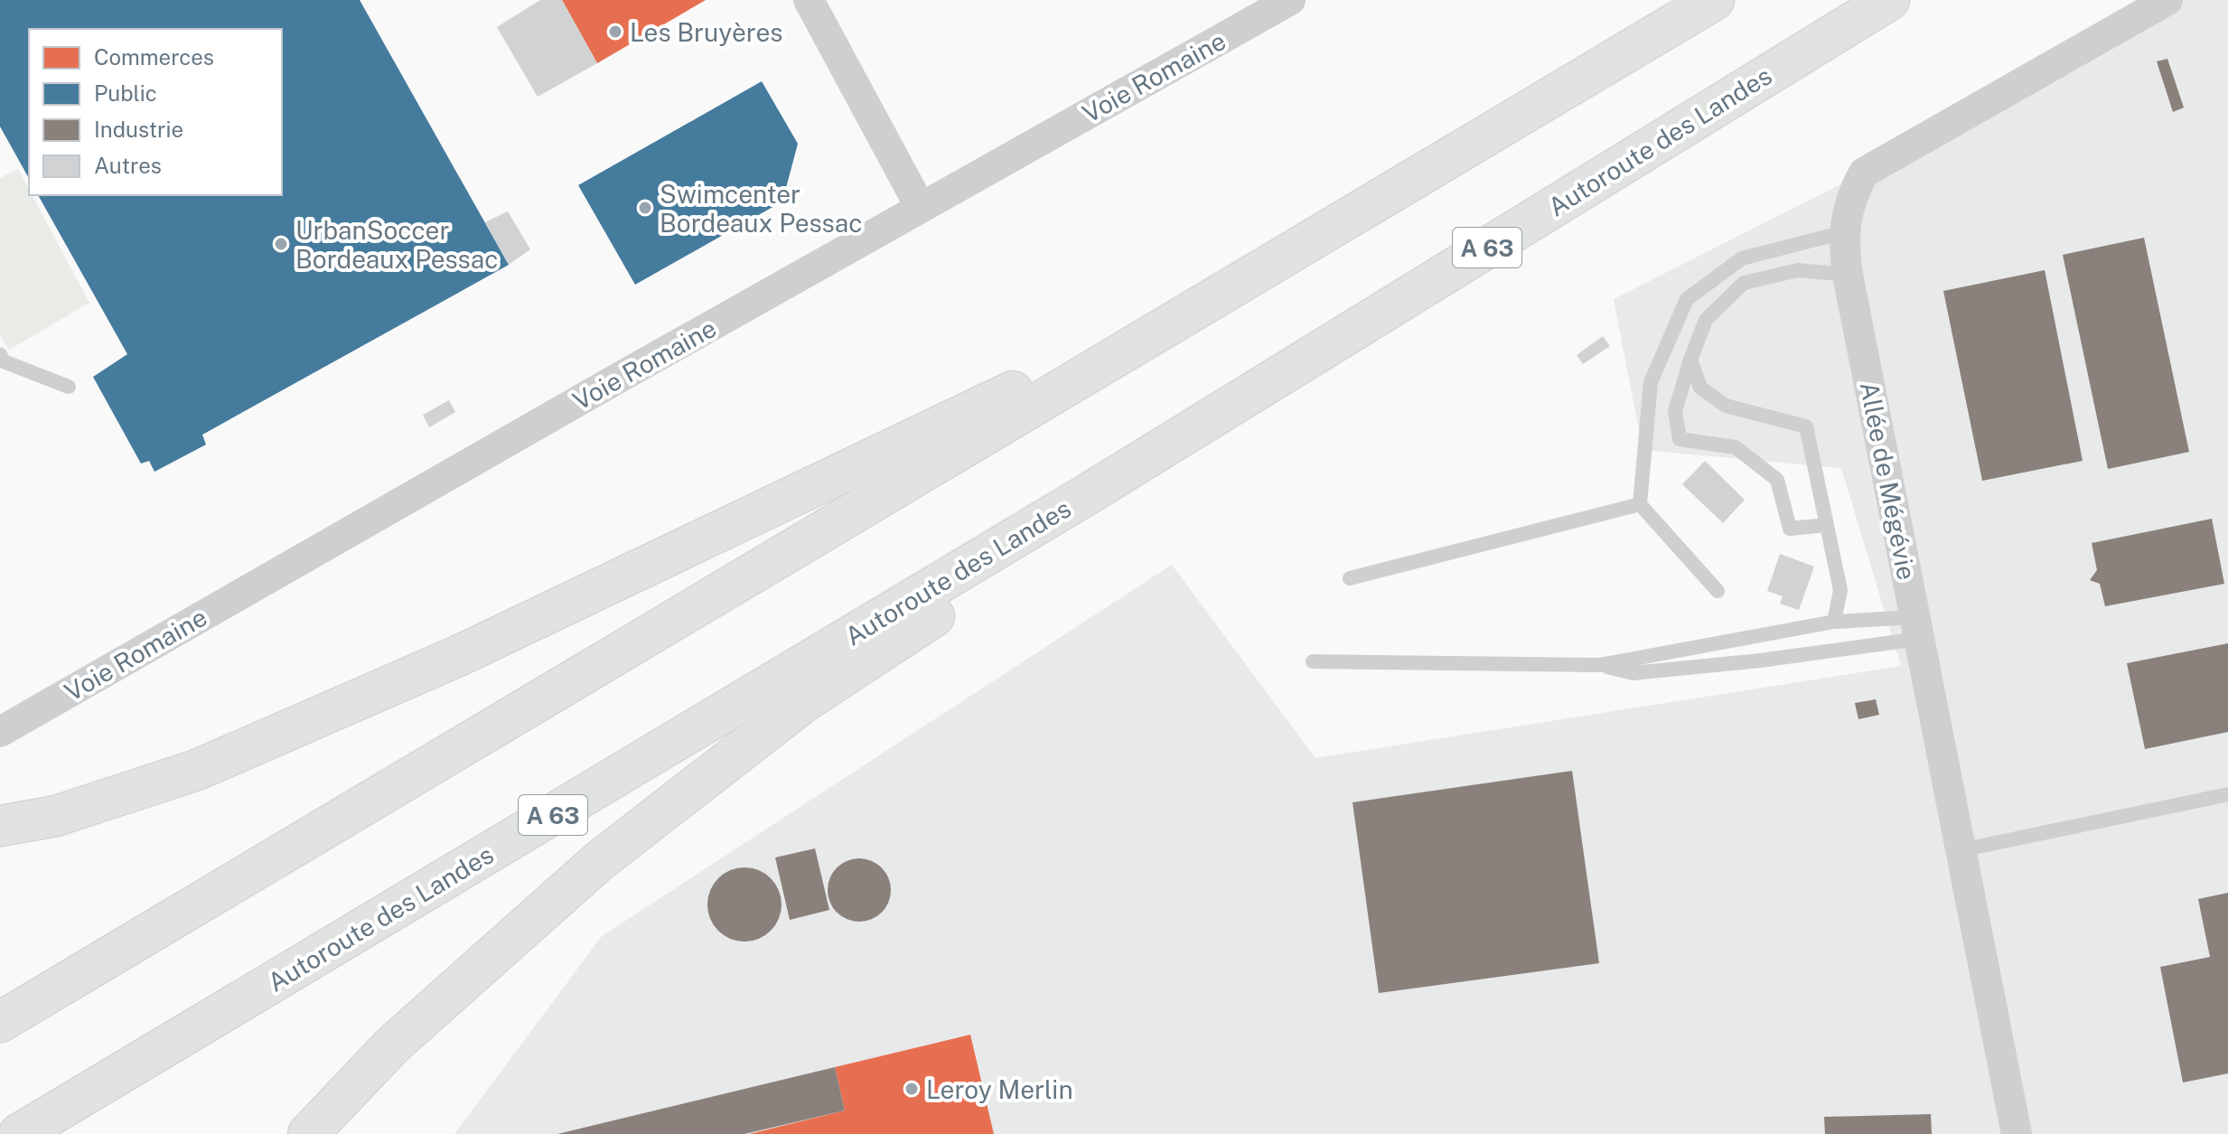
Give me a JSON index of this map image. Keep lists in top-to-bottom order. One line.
{"streets":{"highway":["Autoroute des Landes","A 63"],"street":["Voie Romaine","Allée de Mégévie"]},"places":["Les Bruyères","Swimcenter Bordeaux Pessac","UrbanSoccer Bordeaux Pessac","Leroy Merlin"],"legend":["Commerces","Public","Industrie","Autres"]}
